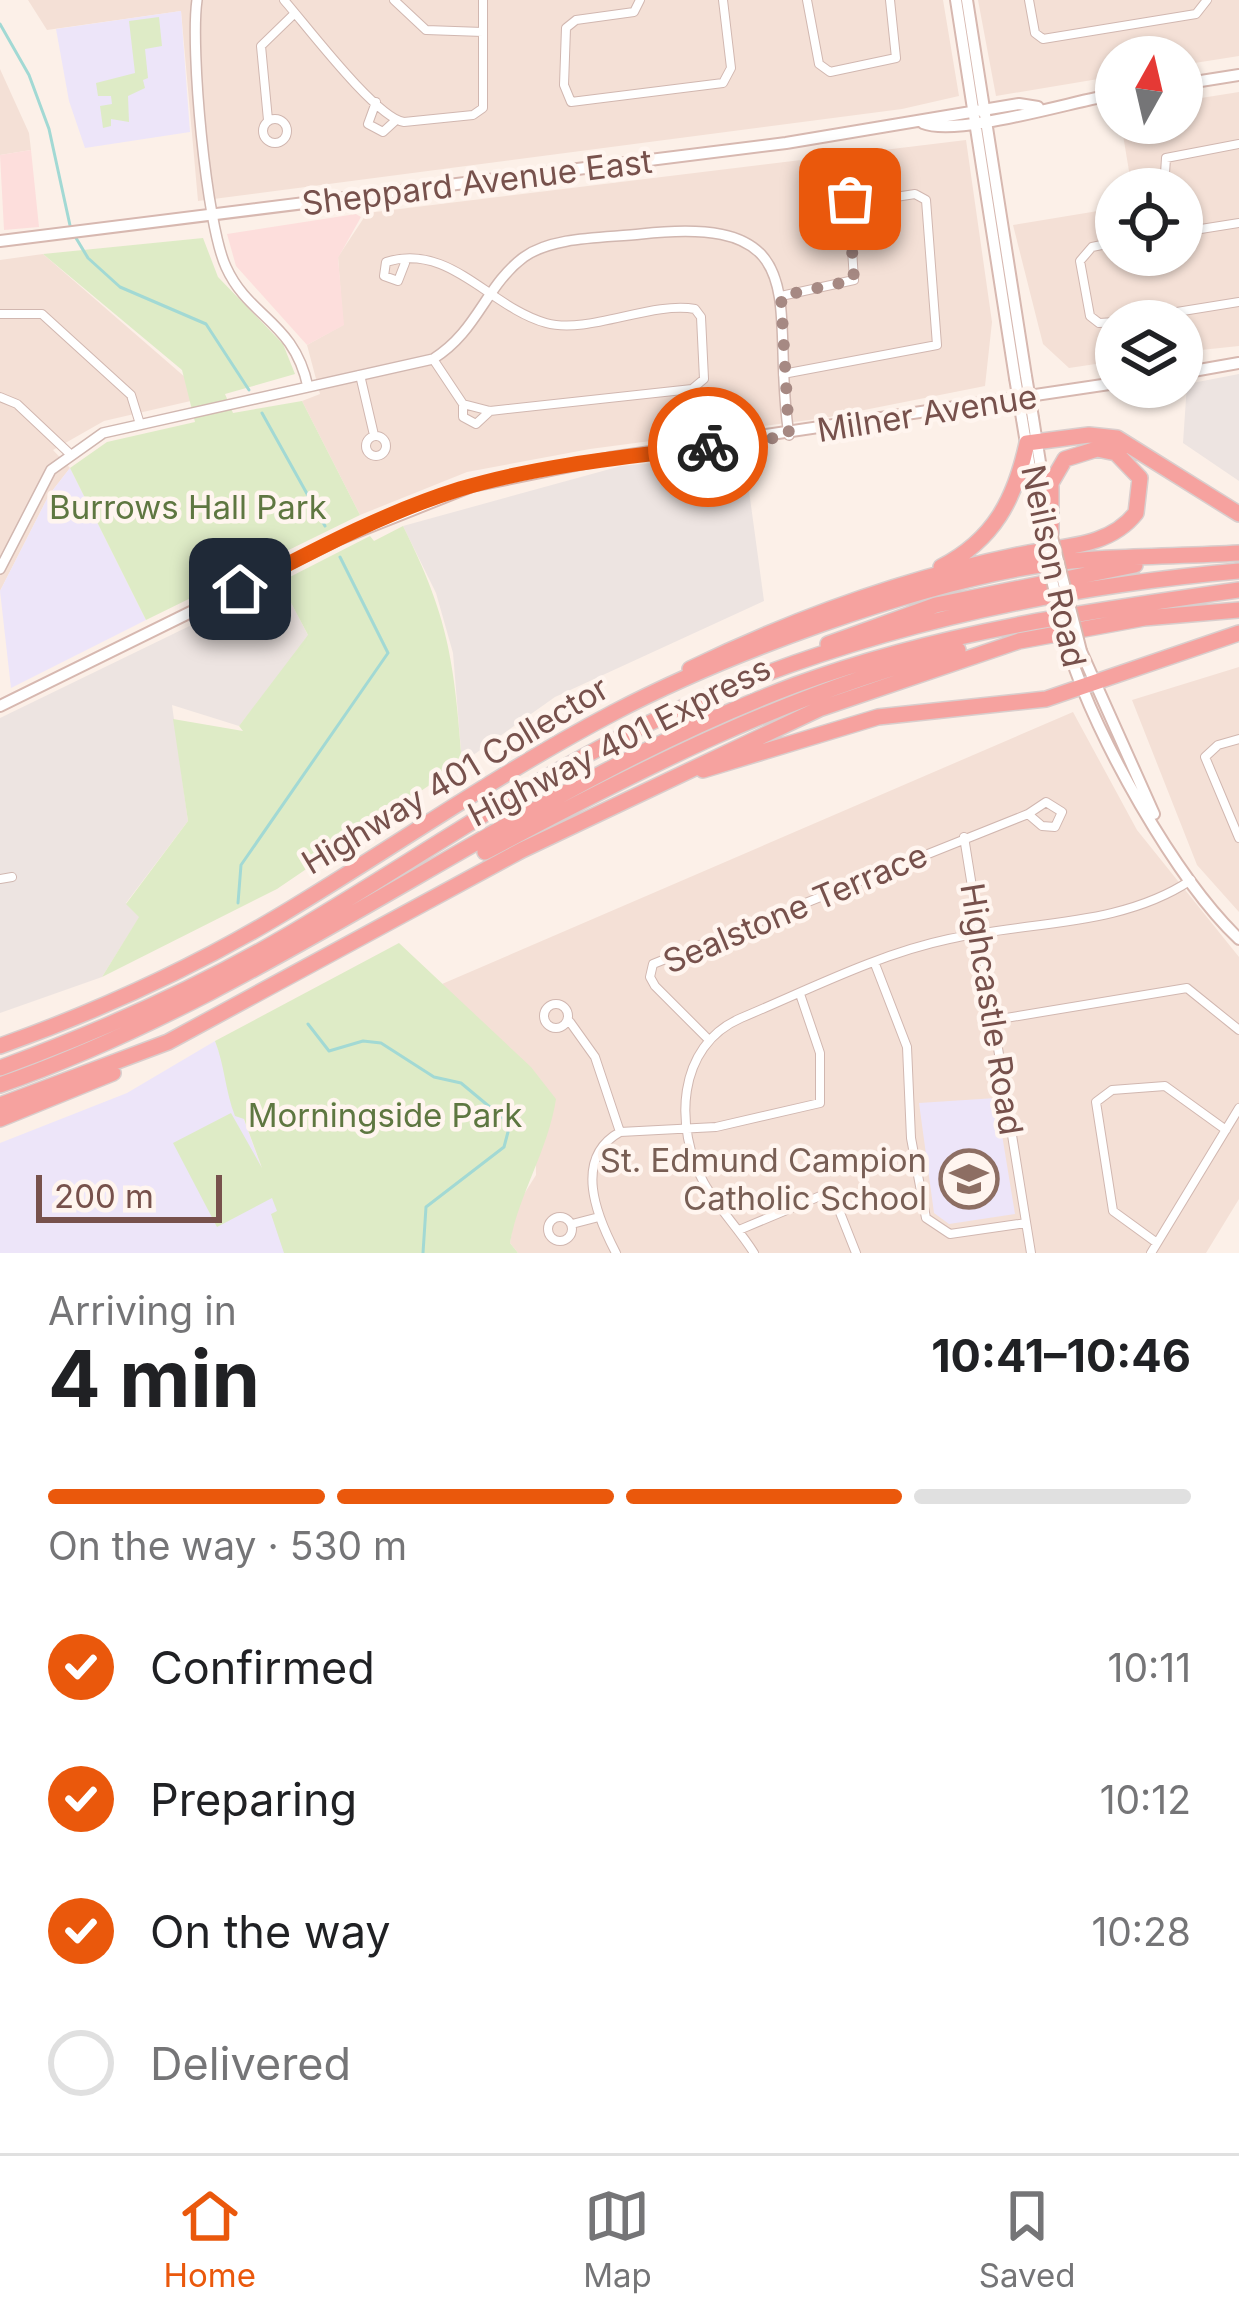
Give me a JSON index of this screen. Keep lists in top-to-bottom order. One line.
{"streets":{"highway":["Highway 401 Express","Highway 401 Collector"],"main road":["Sheppard Avenue East","Milner Avenue","Neilson Road"],"street":["Sealstone Terrace","Highcastle Road"]},"crossings":[["Sheppard Avenue East","Neilson Road"],["Sealstone Terrace","Highcastle Road"]],"parks":["Burrows Hall Park","Morningside Park"],"places":{"school or university":["St. Edmund Campion Catholic School"]},"scale_bar":"200 m","north":"top","page":{"scale":"200 m","heading":["4 min","Arriving in","10:41–10:46"],"bar":"On the way · 530 m","list":[["Confirmed","10:11"],["Preparing","10:12"],["On the way","10:28"],"Delivered"],"tabs":["Home","Map","Saved"]}}
